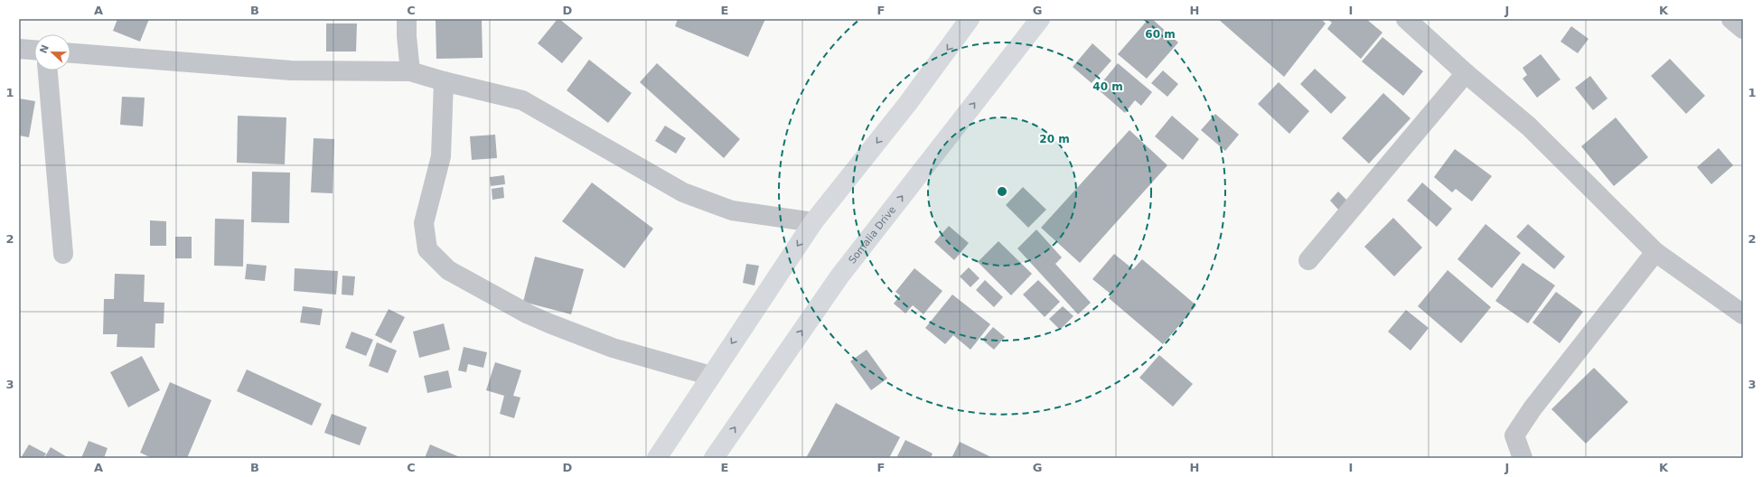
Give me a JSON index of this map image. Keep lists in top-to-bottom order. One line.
{"streets":{"main road":["Somalia Drive"]},"north":"left","grid":{"columns":["A","B","C","D","E","F","G","H","I","J","K"],"rows":["1","2","3"]},"rings":["60 m","40 m","20 m"]}
